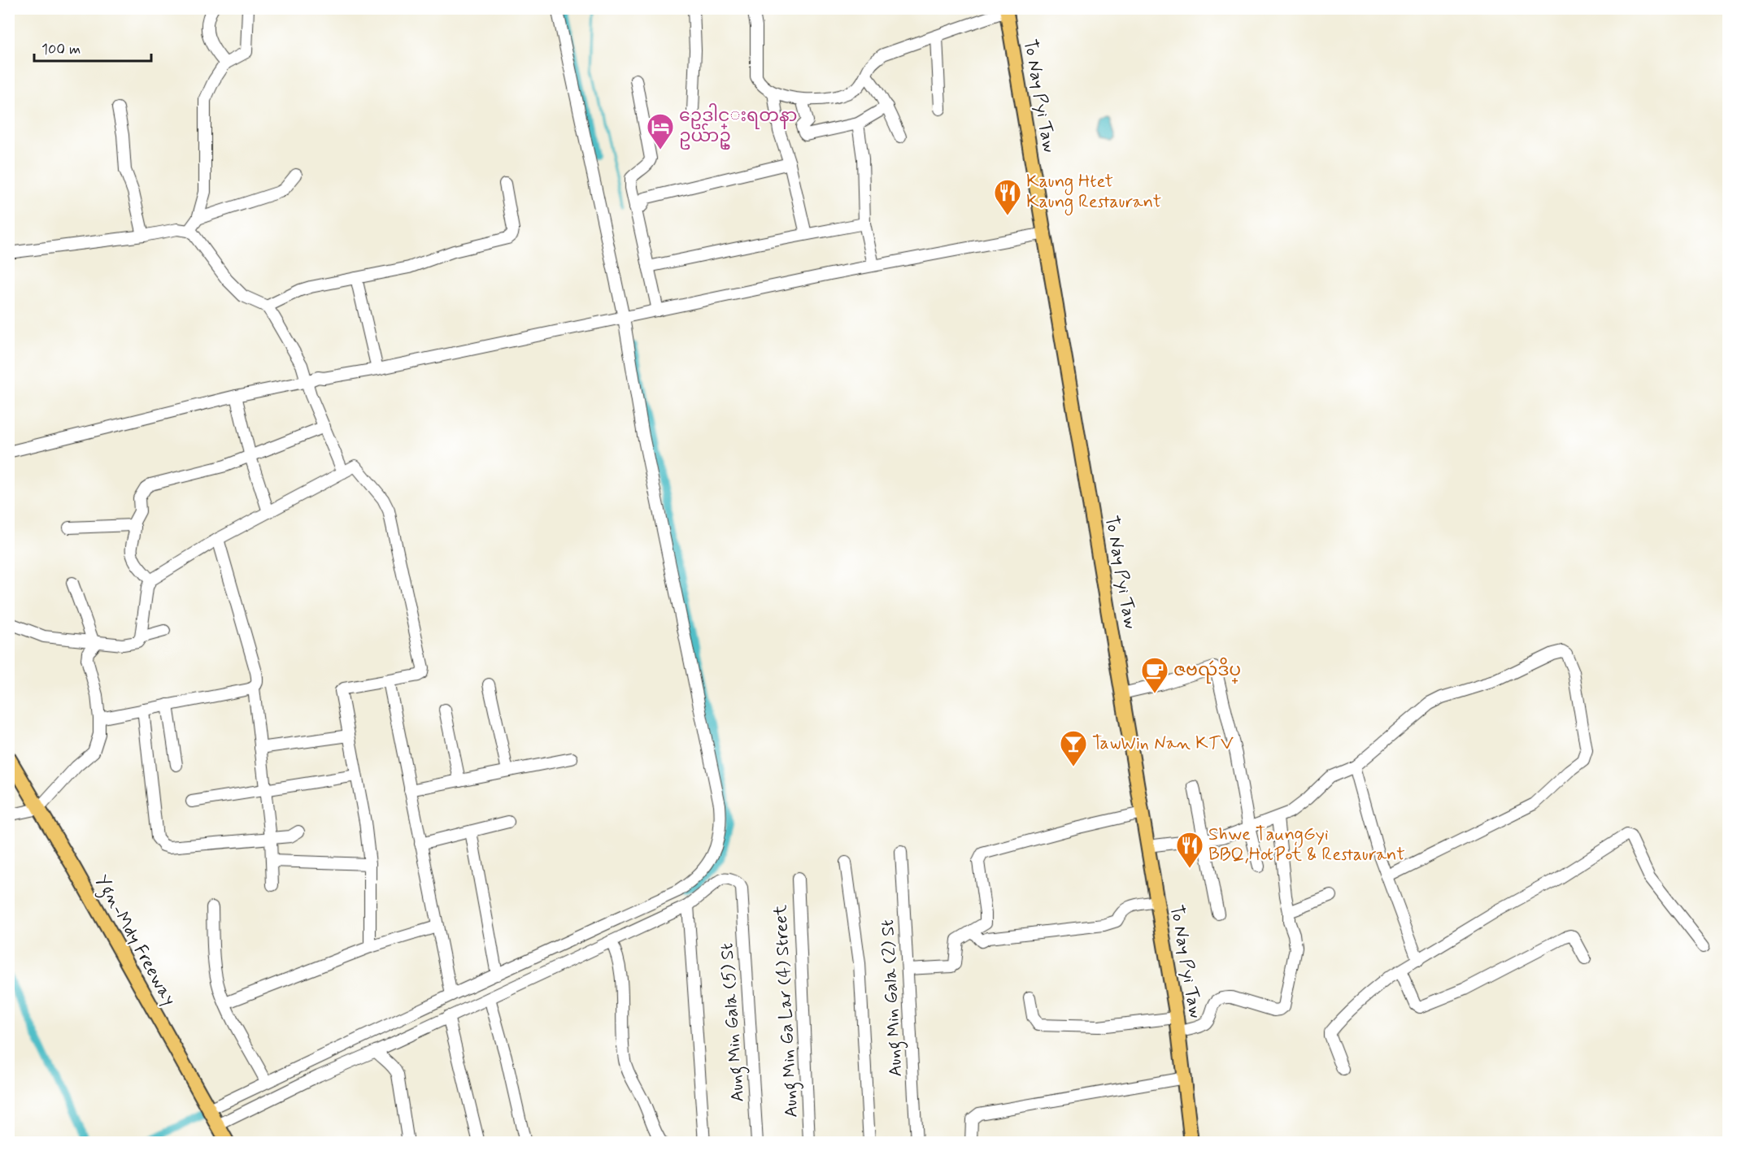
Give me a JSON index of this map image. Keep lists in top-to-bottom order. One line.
{"streets":{"main road":["To Nay Pyi Taw","Ygn-Mdy Freeway"],"street":["Aung Min Gala (2) St","Aung Min Ga Lar (4) Street","Aung Min Gala (5) St"]},"places":{"hotel":["ဥေဒါင္းရတနာ ဥယ်ာဥ္"],"restaurant":["Kaung Htet Kaung Restaurant","Shwe TaungGyi BBQ,HotPot & Restaurant"],"cafe":["ဇဗၺဴဒိပ္"],"bar":["TawWin Nan KTV"]},"scale_bar":"100 m"}
